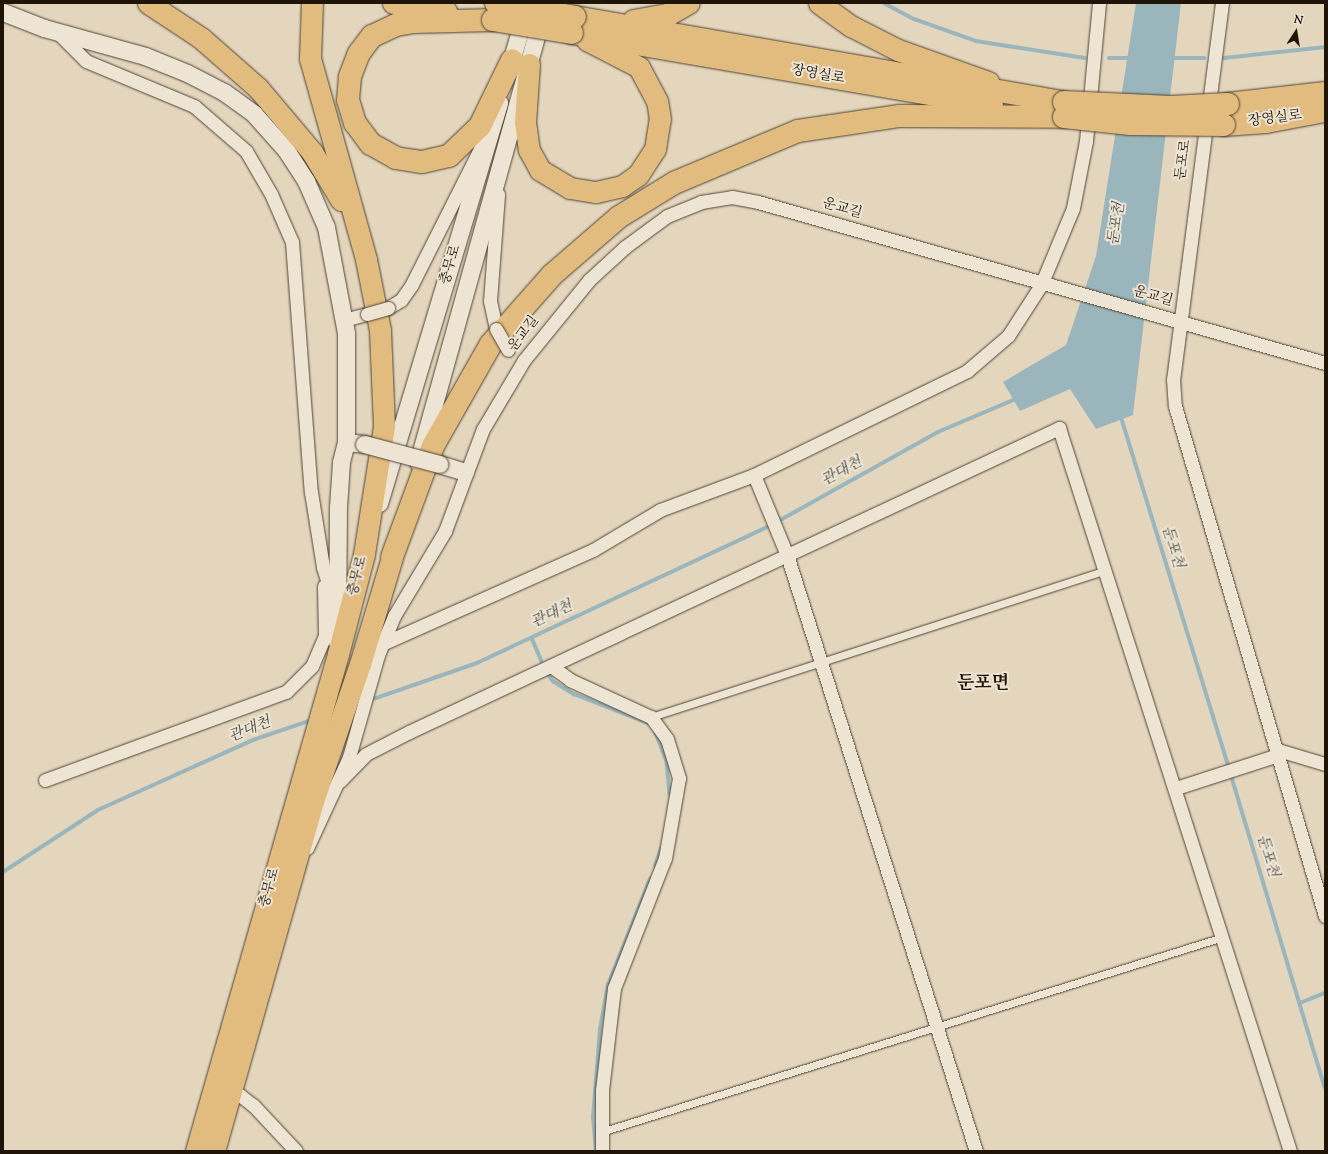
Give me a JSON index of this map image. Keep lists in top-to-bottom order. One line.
{"streets":{"highway":["장영실로"],"main road":["충무로"],"street":["둔포로","운교길"]},"crossings":[["둔포로","운교길"],["운교길","충무로"]],"districts":["둔포면"],"water":["둔포천","관대천"],"north":"top"}
